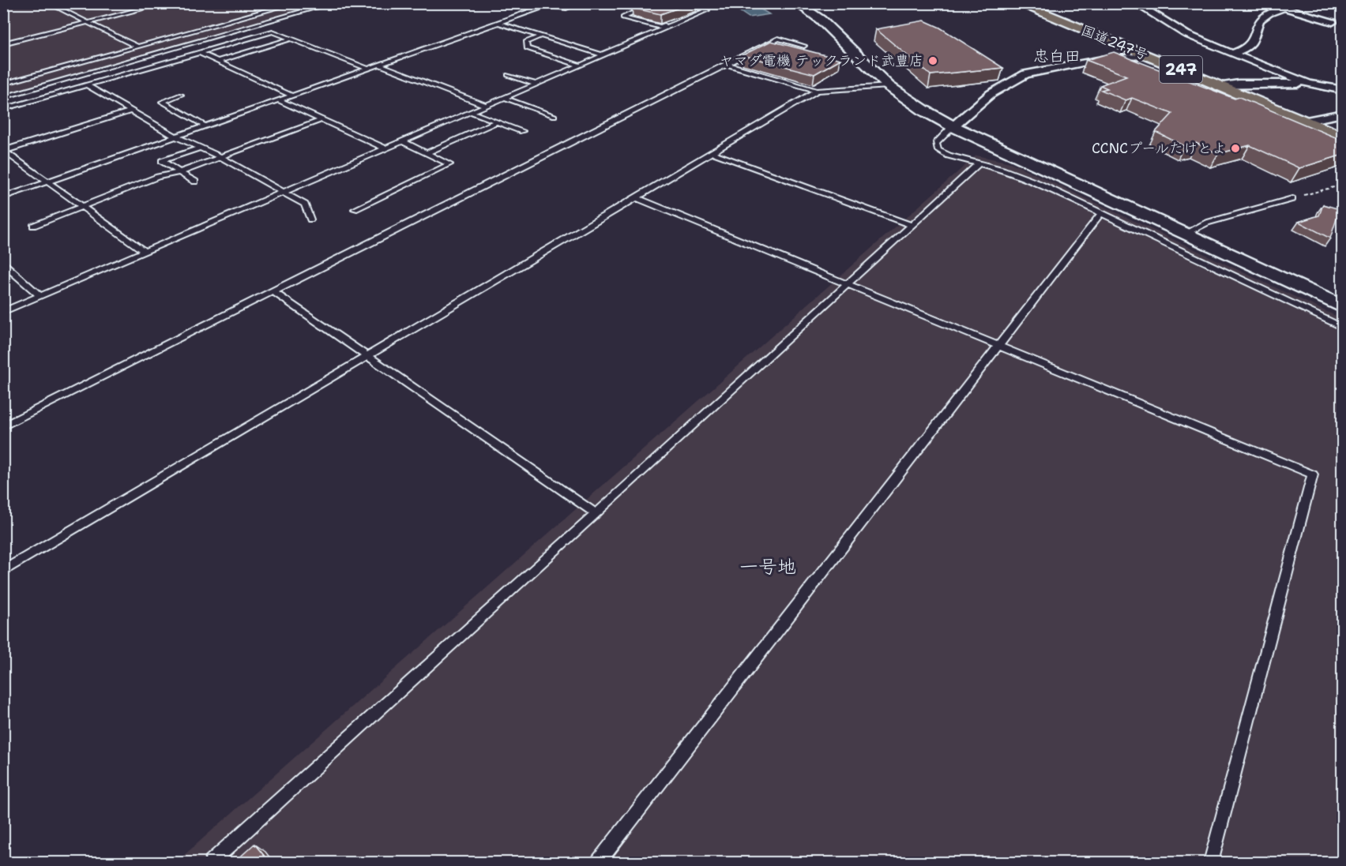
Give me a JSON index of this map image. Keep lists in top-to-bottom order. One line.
{"streets":{"highway":["国道247号","247"]},"districts":["忠白田","一号地"],"places":["ヤマダ電機 テックランド武豊店","CCNCプールたけとよ"]}
